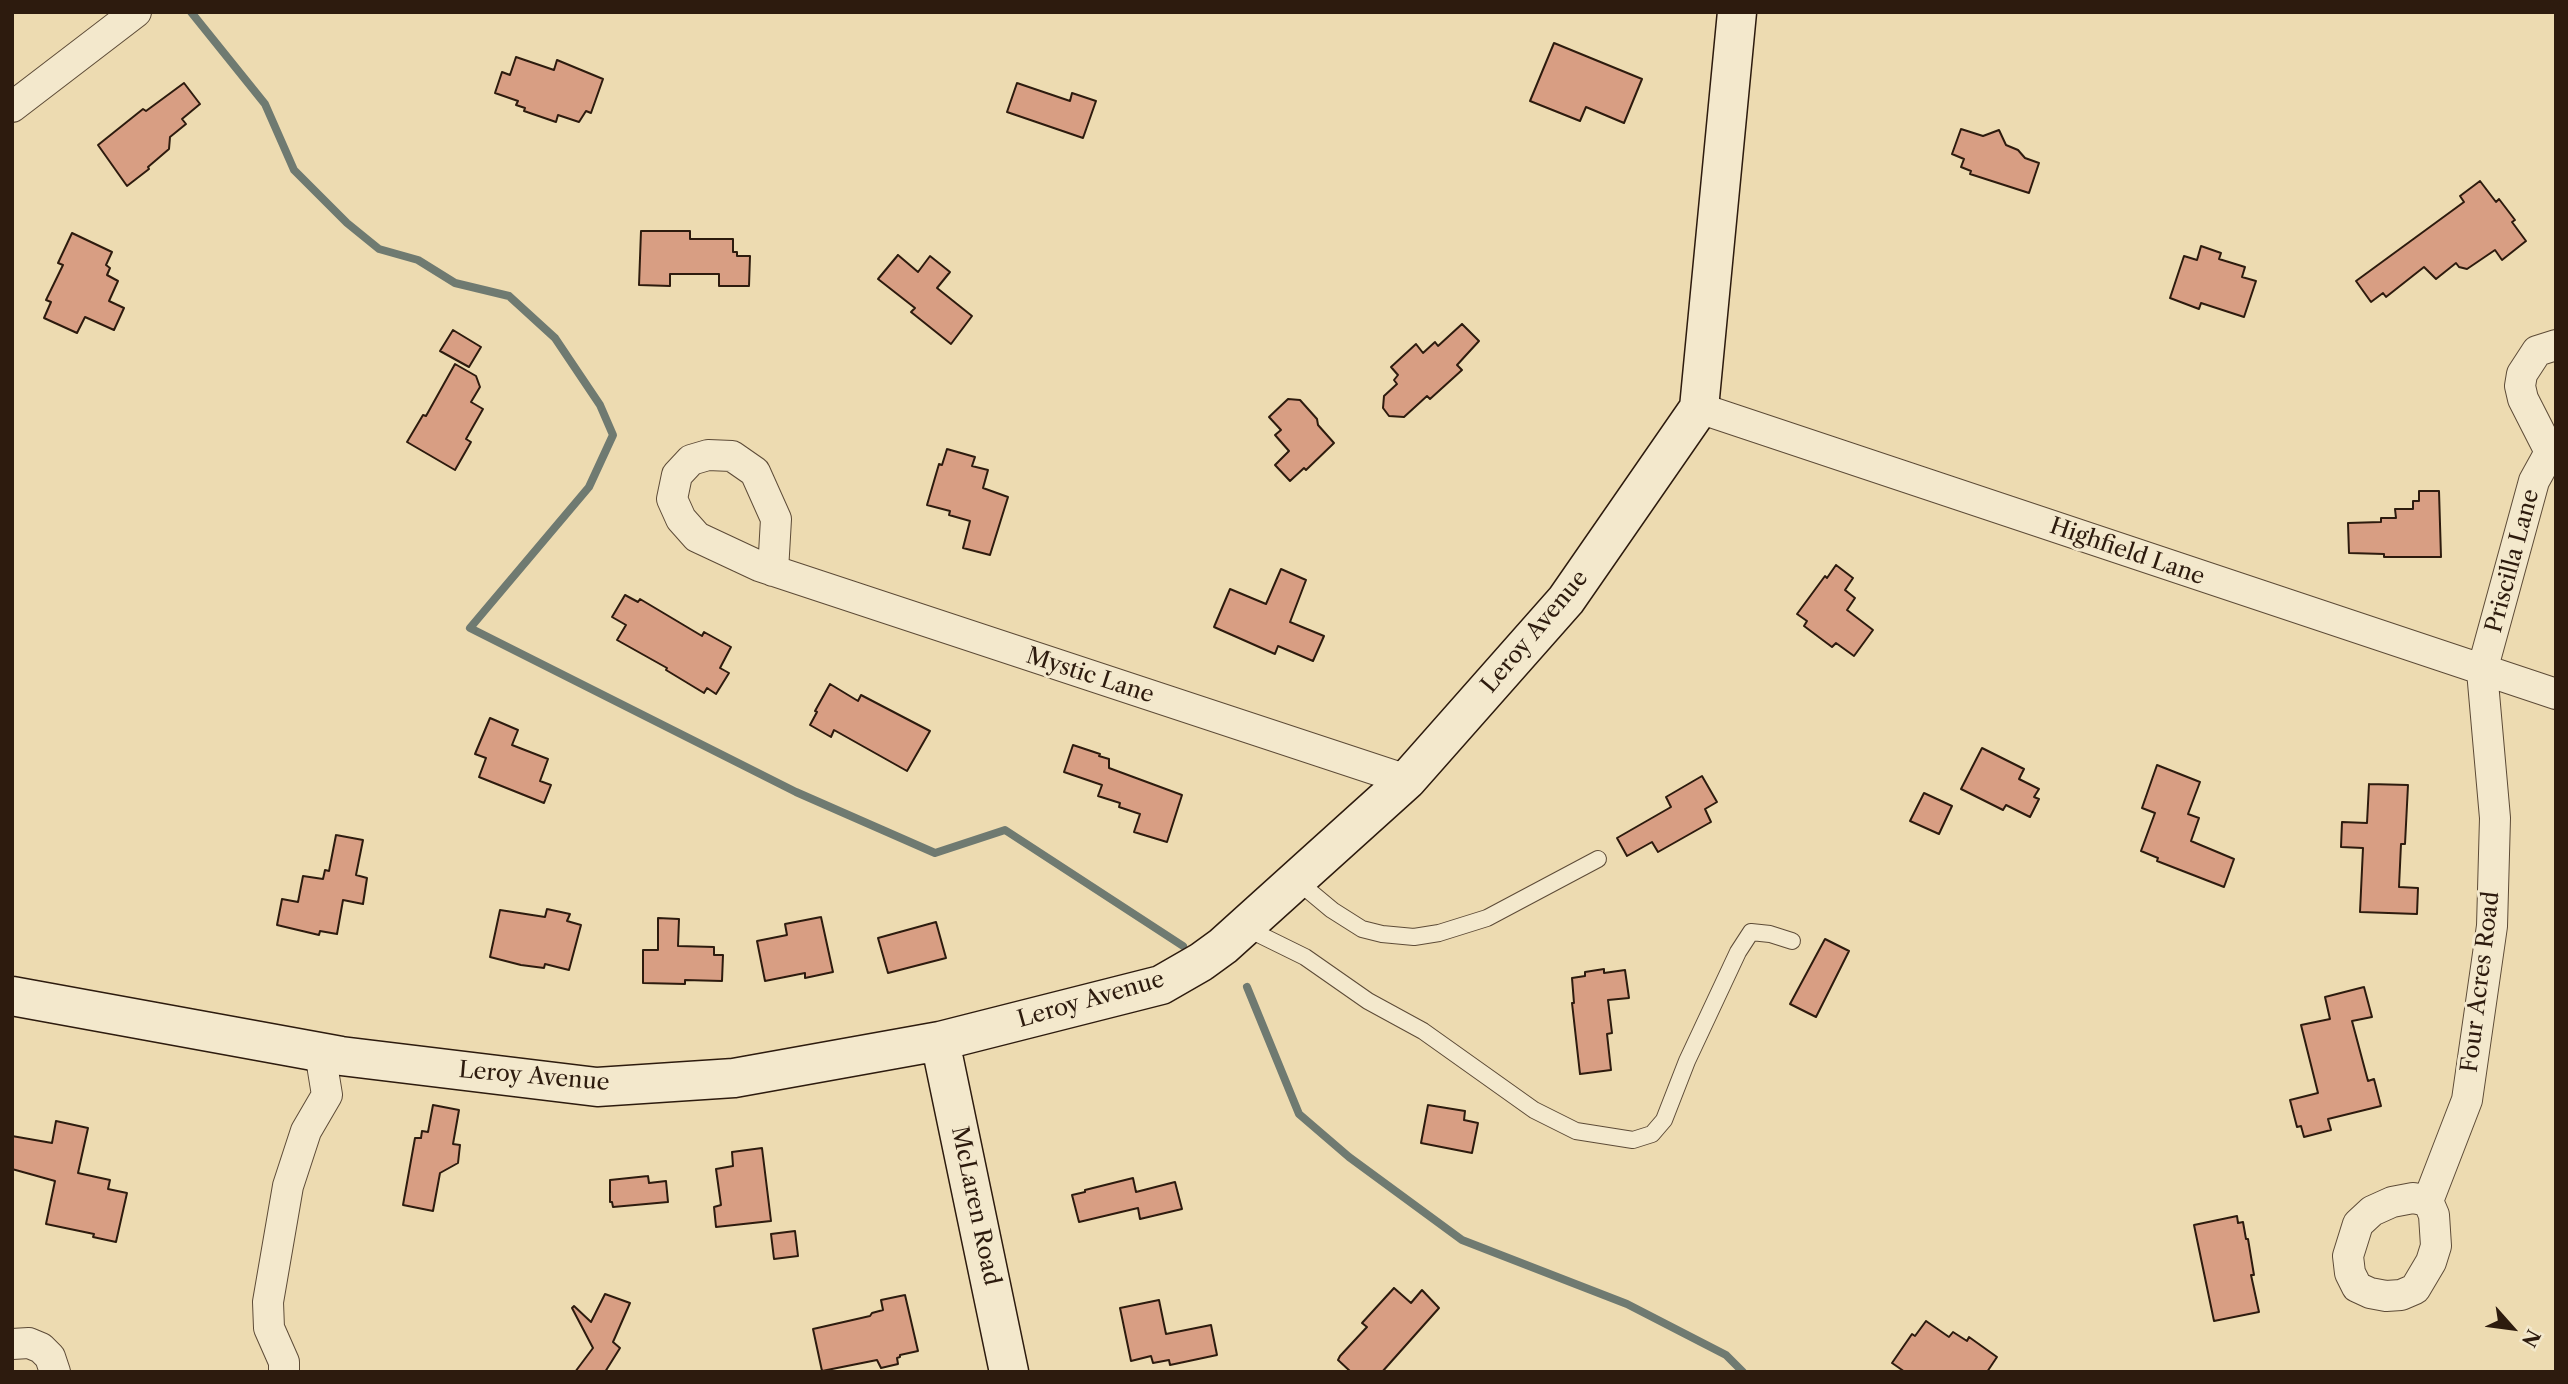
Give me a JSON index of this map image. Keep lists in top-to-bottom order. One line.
{"streets":{"street":["Highfield Lane","Priscilla Lane","Leroy Avenue","Mystic Lane","Four Acres Road","McLaren Road"]},"crossings":[["Highfield Lane","Priscilla Lane"],["Highfield Lane","Leroy Avenue"],["Highfield Lane","Four Acres Road"],["Priscilla Lane","Four Acres Road"],["Leroy Avenue","Mystic Lane"],["Leroy Avenue","McLaren Road"]],"north":"bottom right"}
